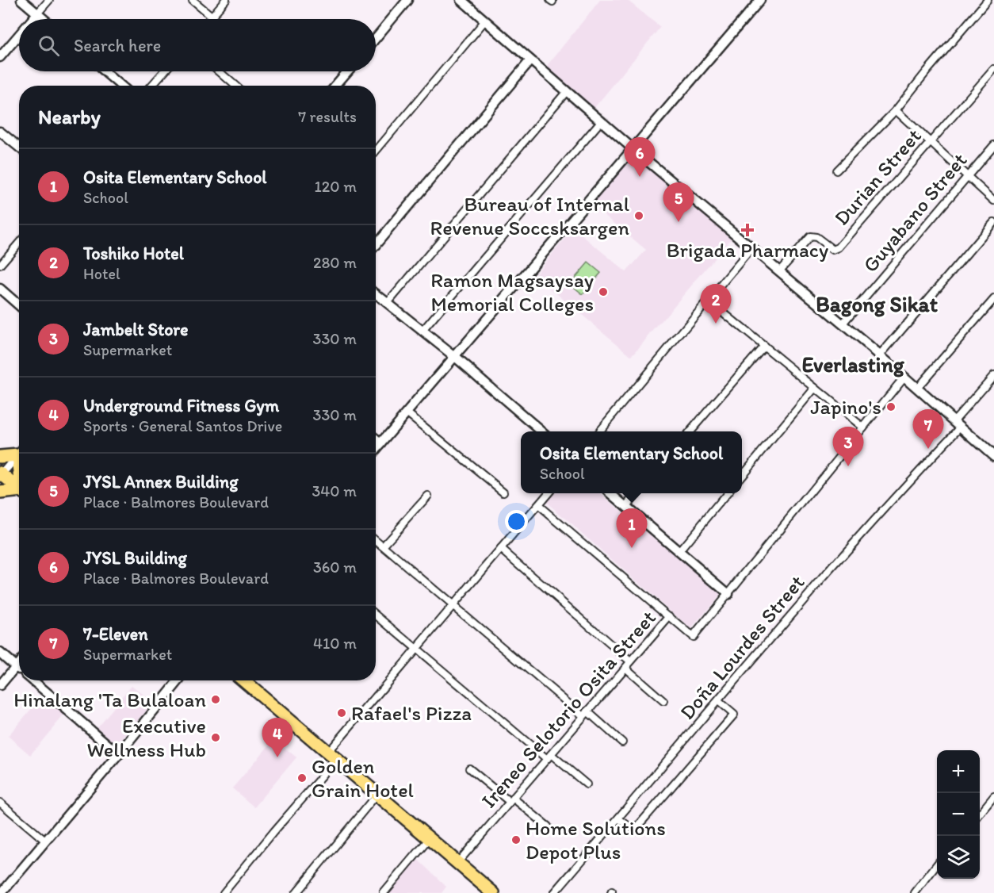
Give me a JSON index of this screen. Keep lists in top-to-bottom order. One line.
{"streets":{"street":["Durian Street","Guyabano Street","Doña Lourdes Street","Ireneo Selotorio Osita Street"]},"districts":["Bagong Sikat","Everlasting"],"places":{"other":["Bureau of Internal Revenue Soccsksargen","Ramon Magsaysay Memorial Colleges","Japino's","Hinalang 'Ta Bulaloan","Rafael's Pizza","Executive Wellness Hub","Golden Grain Hotel","Home Solutions Depot Plus"],"health":["Brigada Pharmacy"]},"page":{"search":"Search here","heading":["Nearby","7 results"],"pins":["6","5","2","7","3","1","4"],"list":[{"mark":"1","name":"Osita Elementary School","note":"School","value":"120 m"},{"mark":"2","name":"Toshiko Hotel","note":"Hotel","value":"280 m"},{"mark":"3","name":"Jambelt Store","note":"Supermarket","value":"330 m"},{"mark":"4","name":"Underground Fitness Gym","note":"Sports · General Santos Drive","value":"330 m"},{"mark":"5","name":"JYSL Annex Building","note":"Place · Balmores Boulevard","value":"340 m"},{"mark":"6","name":"JYSL Building","note":"Place · Balmores Boulevard","value":"360 m"},{"mark":"7","name":"7-Eleven","note":"Supermarket","value":"410 m"}],"popup":["Osita Elementary School","School"],"map_buttons":["+","−"]}}
